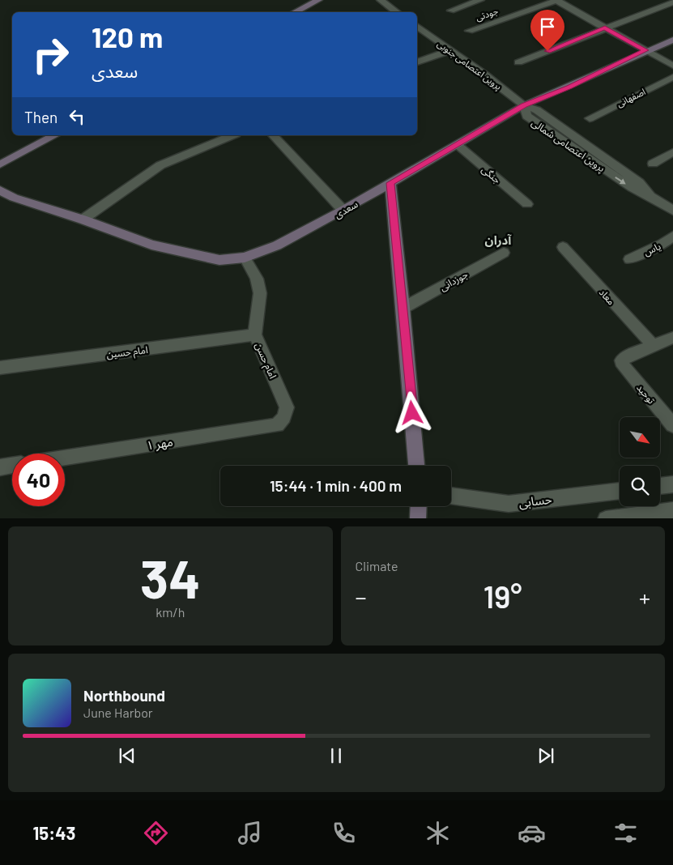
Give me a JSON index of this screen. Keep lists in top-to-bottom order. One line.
{"streets":{"street":["جودتی","پروین اعتصامی جنوبی","اصفهانی","پروین اعتصامی شمالی","جنگی","سعدی","یاس","جوزدانی","معاد","امام حسین","امام حسن","توحید","مهر ۱","حسابی"]},"crossings":[["پروین اعتصامی جنوبی","پروین اعتصامی شمالی"],["پروین اعتصامی جنوبی","سعدی"],["پروین اعتصامی شمالی","سعدی"],["جنگی","سعدی"],["سعدی","امام حسن"],["معاد","توحید"],["امام حسین","امام حسن"],["امام حسن","مهر ۱"]],"districts":["آدران"],"north":"bottom right","page":{"turn":["120 m","سعدی"],"then":"Then","limit":"40","trip":"15:44 · 1 min · 400 m","tile":[["34","km/h"],"Climate"],"heat":["−","19°","+"],"song":["Northbound","June Harbor"],"tabs":"15:43"}}
